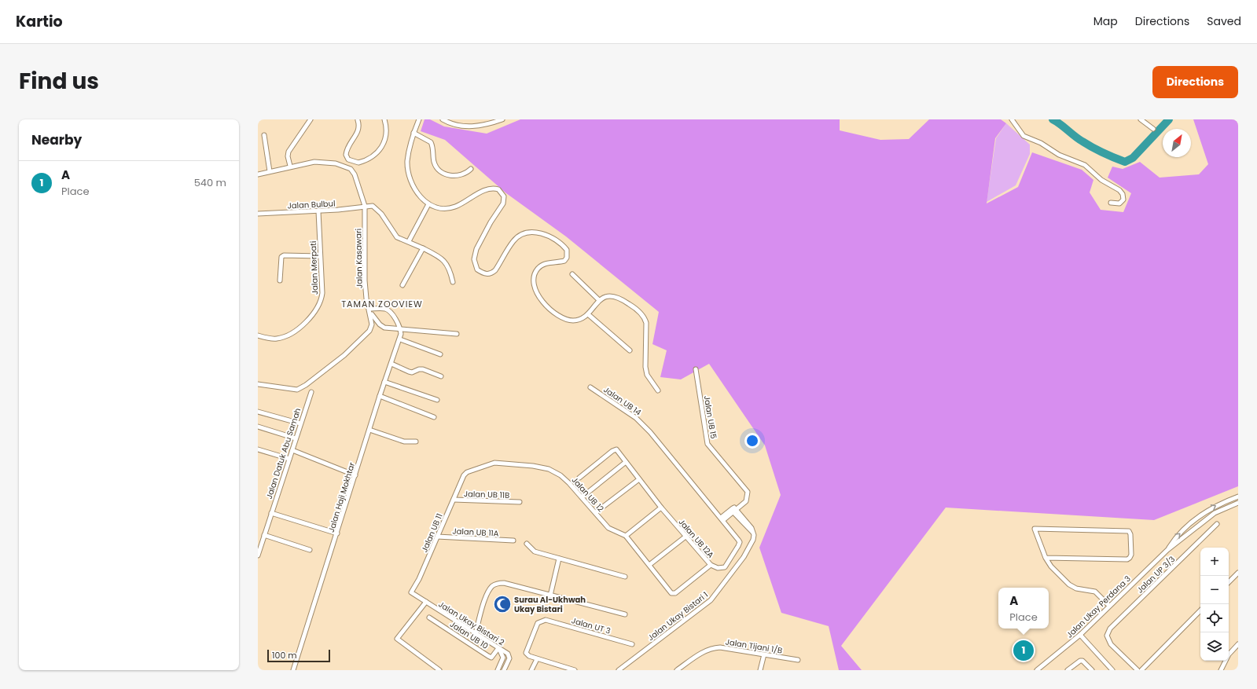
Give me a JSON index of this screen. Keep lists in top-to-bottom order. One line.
{"streets":{"street":["Jalan Bulbul","Jalan Kasawari","Jalan Merpati","Jalan UB 14","Jalan UB 15","Jalan Datuk Abu Samah","Jalan UB 11B","Jalan UB 12","Jalan Haji Mokhtar","Jalan UB 11A","Jalan UB 11","Jalan UB 12A","Jalan UP 3/3","Jalan Ukay Perdana 3","Jalan Ukay Bistari 1","Jalan Ukay Bistari 2","Jalan UT 3","Jalan UB 10","Jalan Tijani 1/B"]},"crossings":[["Jalan Bulbul","Jalan Kasawari"],["Jalan Bulbul","Jalan Merpati"],["Jalan UB 14","Jalan UB 12A"],["Jalan UB 15","Jalan UB 12A"],["Jalan UB 15","Jalan Ukay Bistari 1"],["Jalan UB 11B","Jalan UB 11"],["Jalan UB 12","Jalan UB 11"],["Jalan UB 12","Jalan UB 12A"],["Jalan UB 11A","Jalan UB 11"],["Jalan UB 11","Jalan Ukay Bistari 2"],["Jalan Ukay Bistari 2","Jalan UB 10"]],"districts":["TAMAN ZOOVIEW"],"places":{"mosque":["Surau Al-Ukhwah Ukay Bistari"]},"scale_bar":"100 m","north":"top right","page":{"header":"Kartio","nav":["Map","Directions","Saved"],"title":"Find us","buttons":"Directions","heading":"Nearby","list":[{"mark":"1","name":"A","note":"Place","value":"540 m"}],"map_buttons":["+","−"],"popup":["A","Place"],"pins":"1","scale":"100 m"}}
